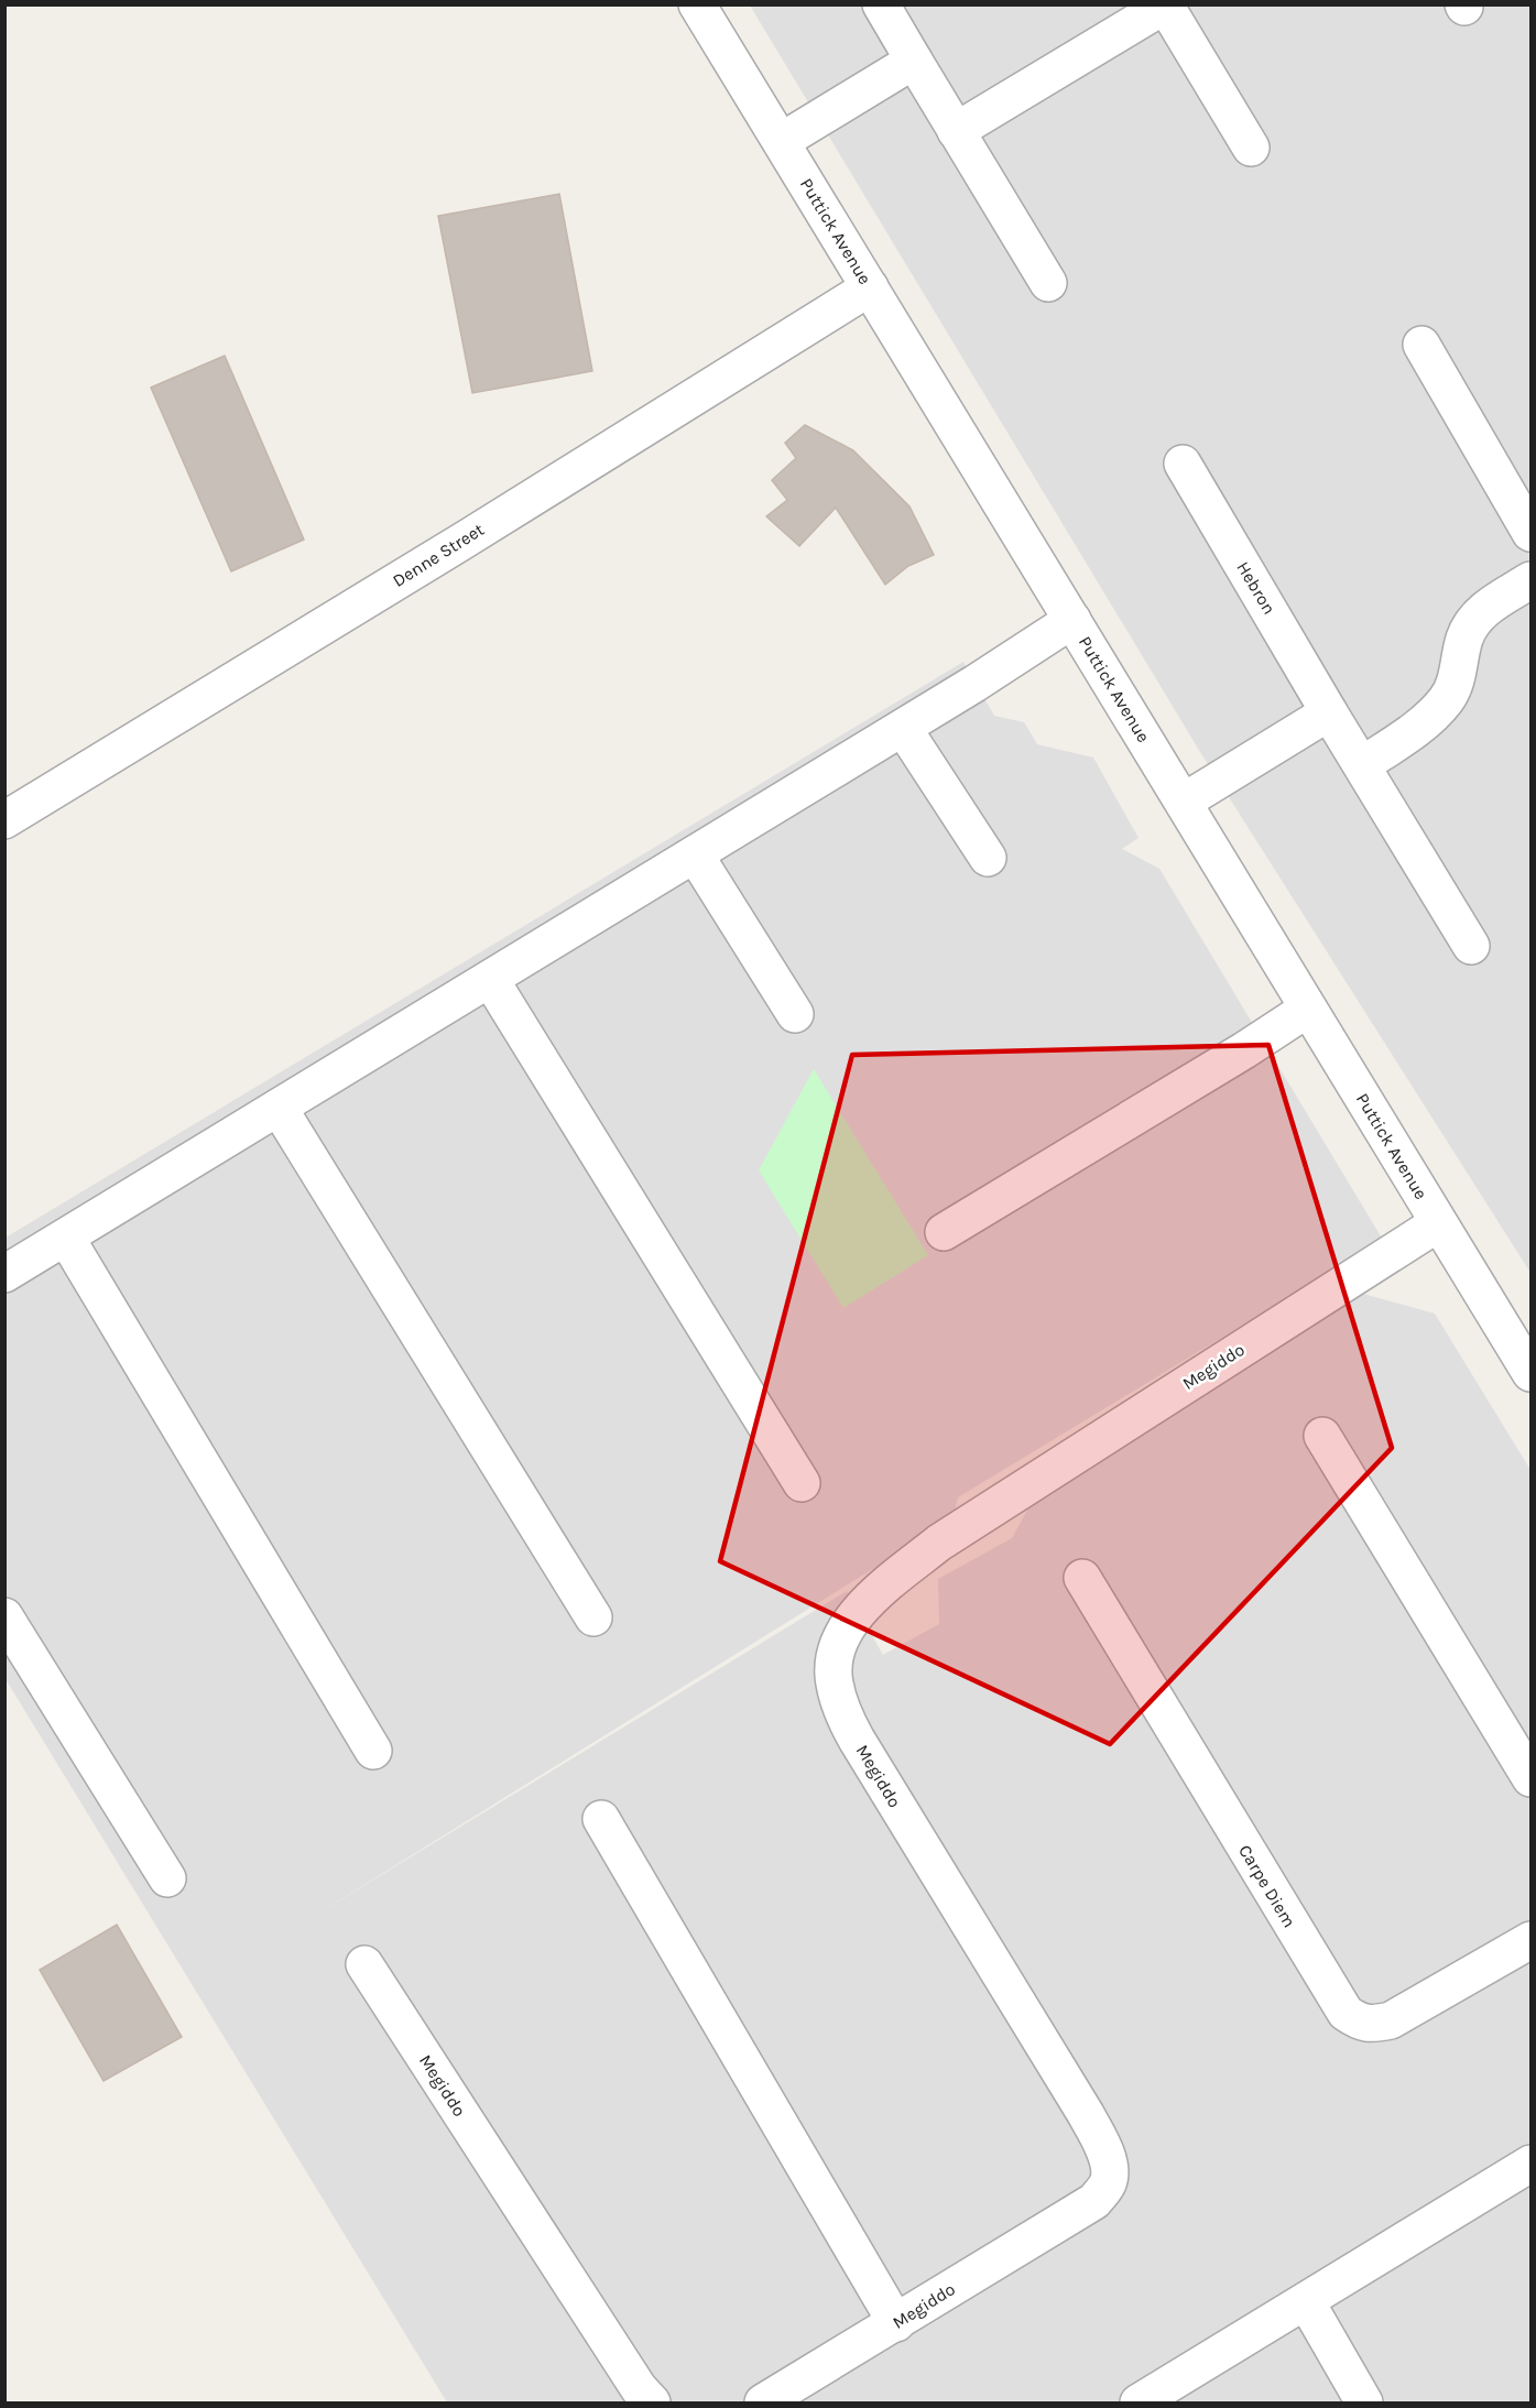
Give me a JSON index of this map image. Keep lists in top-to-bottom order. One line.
{"streets":{"street":["Puttick Avenue","Denne Street","Hebron","Megiddo","Carpe Diem"]},"crossings":[["Puttick Avenue","Denne Street"],["Puttick Avenue","Megiddo"]]}
